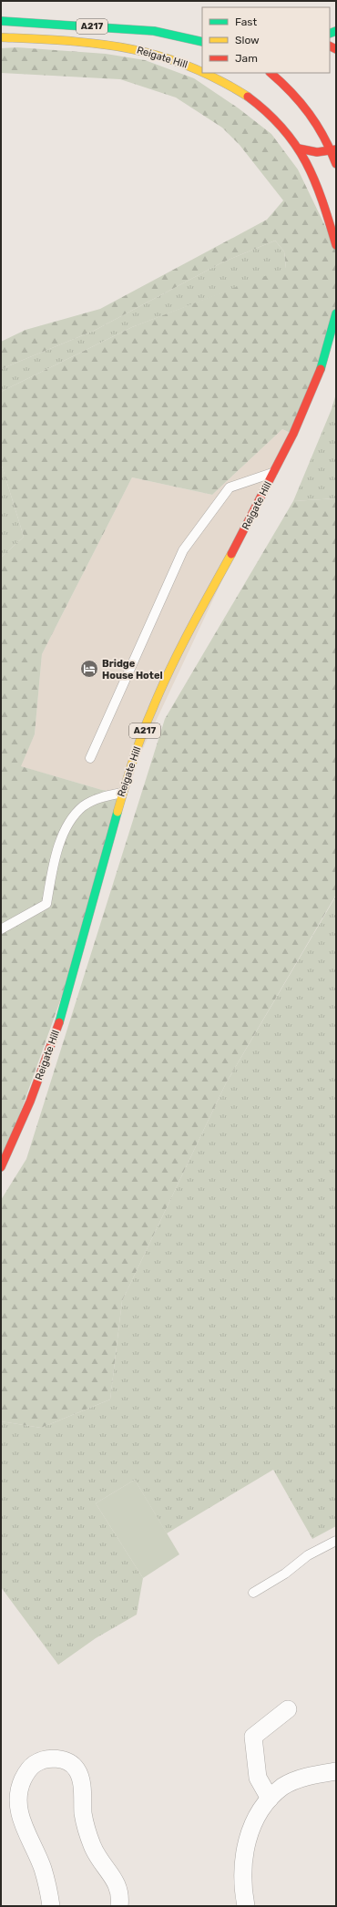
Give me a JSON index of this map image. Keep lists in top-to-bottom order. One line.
{"streets":{"main road":["A217","Reigate Hill"]},"places":{"hotel":["Bridge House Hotel"]},"legend":["Fast","Slow","Jam"]}
